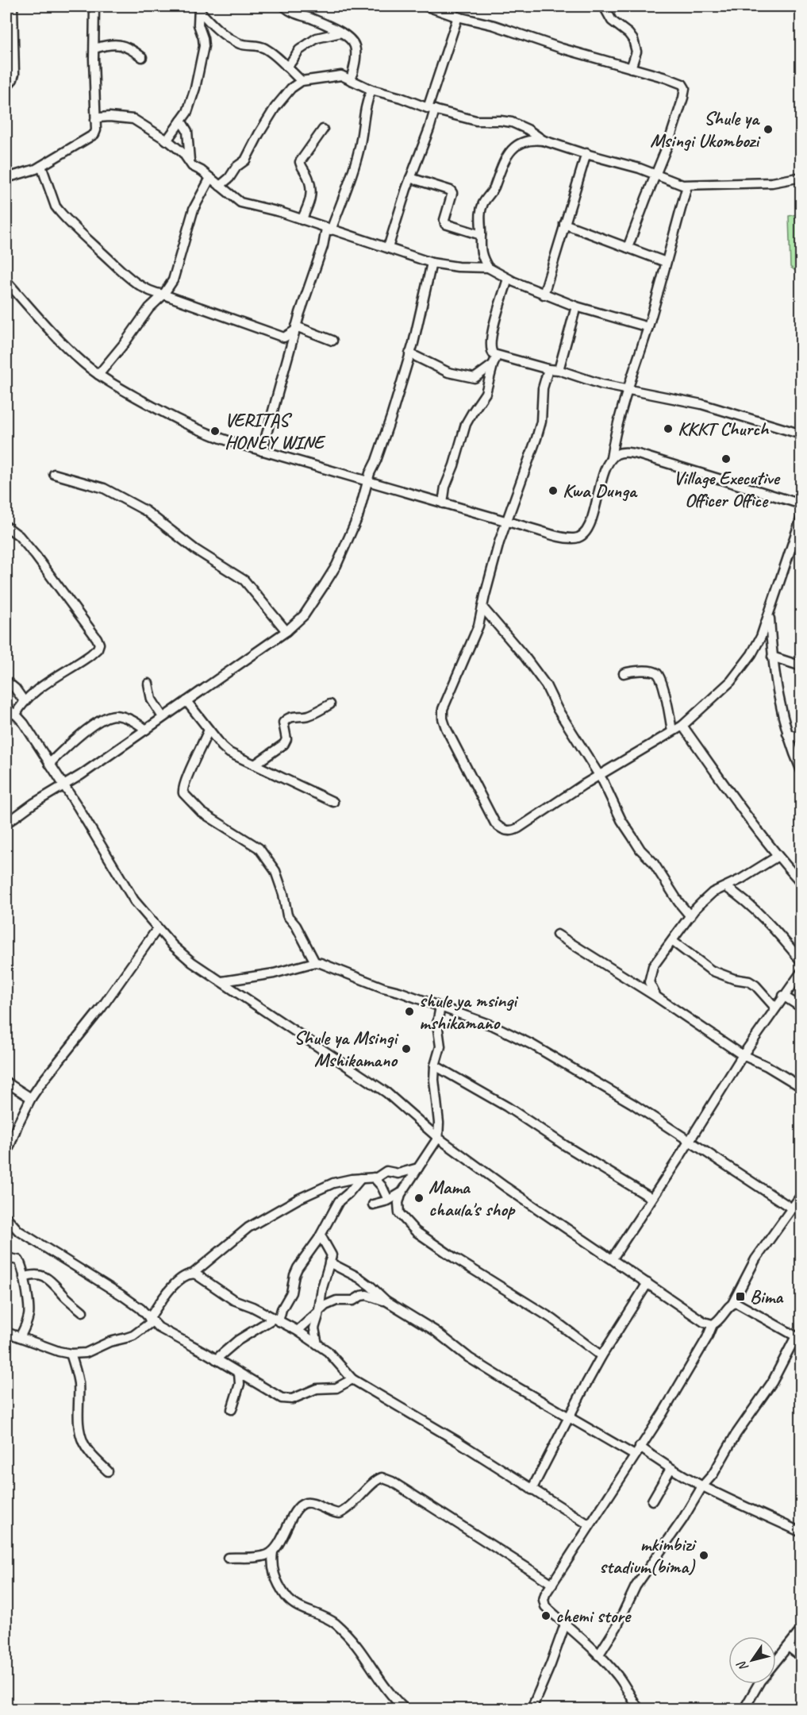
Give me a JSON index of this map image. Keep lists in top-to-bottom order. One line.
{"places":{"other":["Shule ya Msingi Ukombozi","KKKT Church","VERITAS HONEY WINE","Village Executive Officer Office","Kwa Dunga","shule ya msingi mshikamano","Shule ya Msingi Mshikamano","Mama chaula's shop","mkimbizi stadium(bima)","chemi store"],"transit":["Bima"]},"north":"bottom left"}
